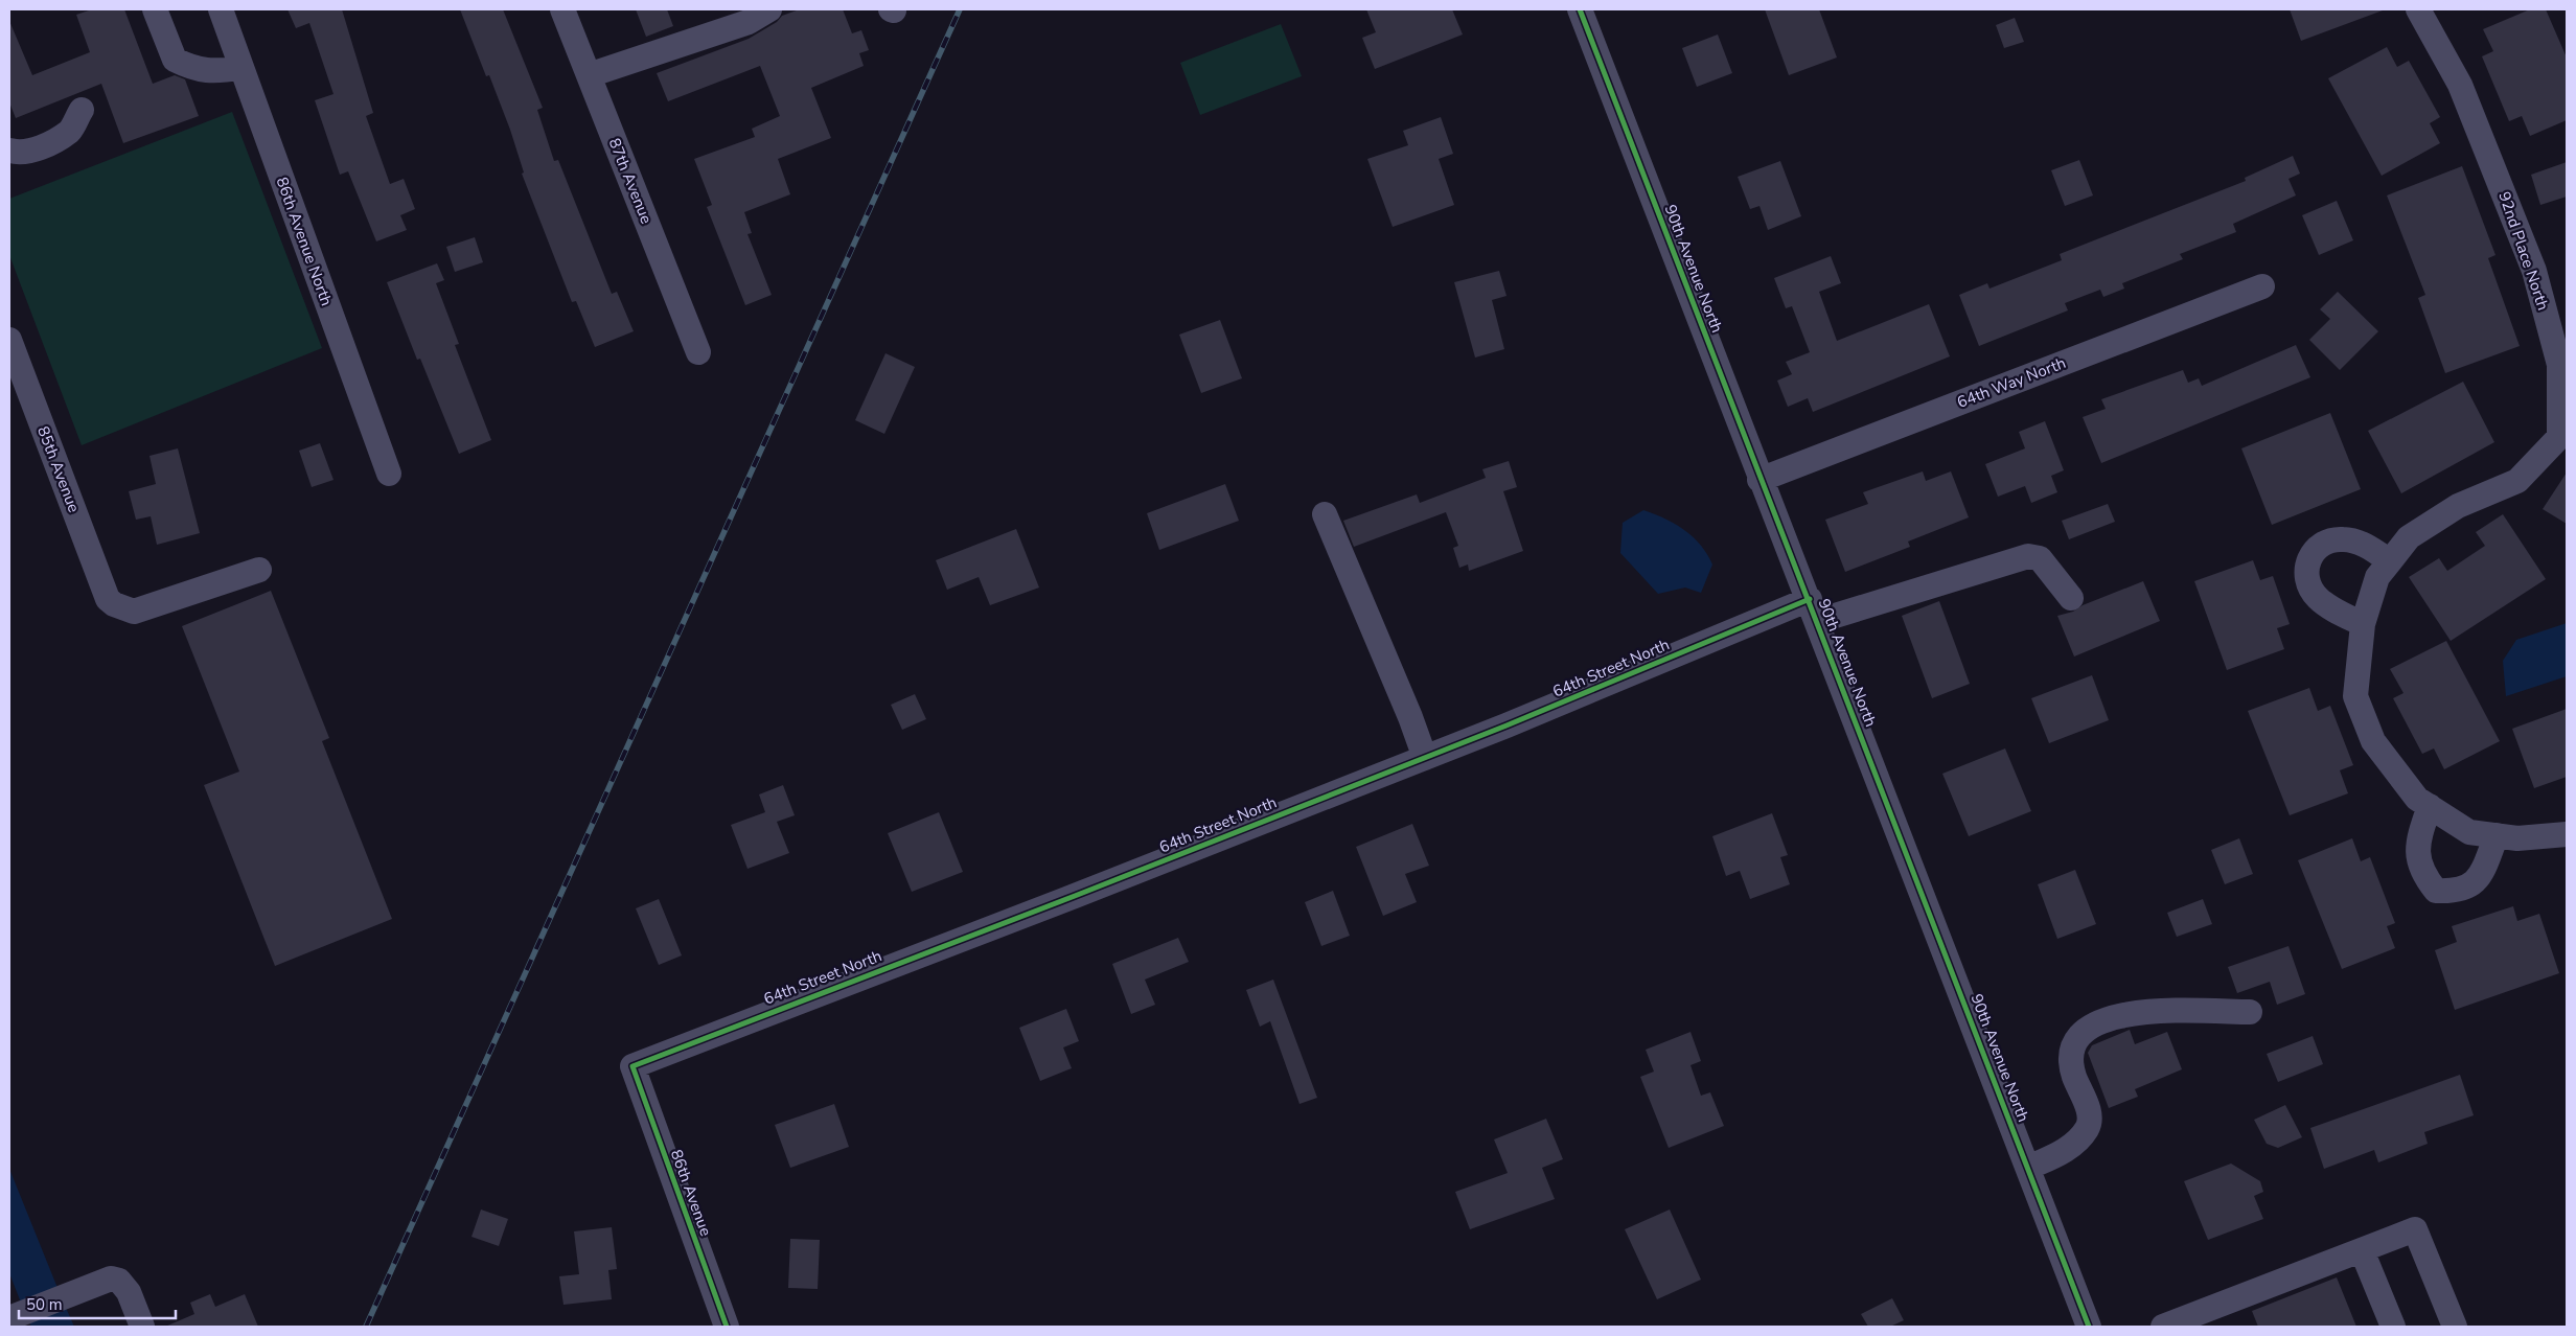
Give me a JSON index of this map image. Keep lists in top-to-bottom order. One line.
{"streets":{"street":["87th Avenue","86th Avenue North","92nd Place North","90th Avenue North","64th Way North","85th Avenue","64th Street North","86th Avenue"]},"crossings":[["90th Avenue North","64th Way North"],["90th Avenue North","64th Street North"],["64th Street North","86th Avenue"]],"scale_bar":"50 m"}
